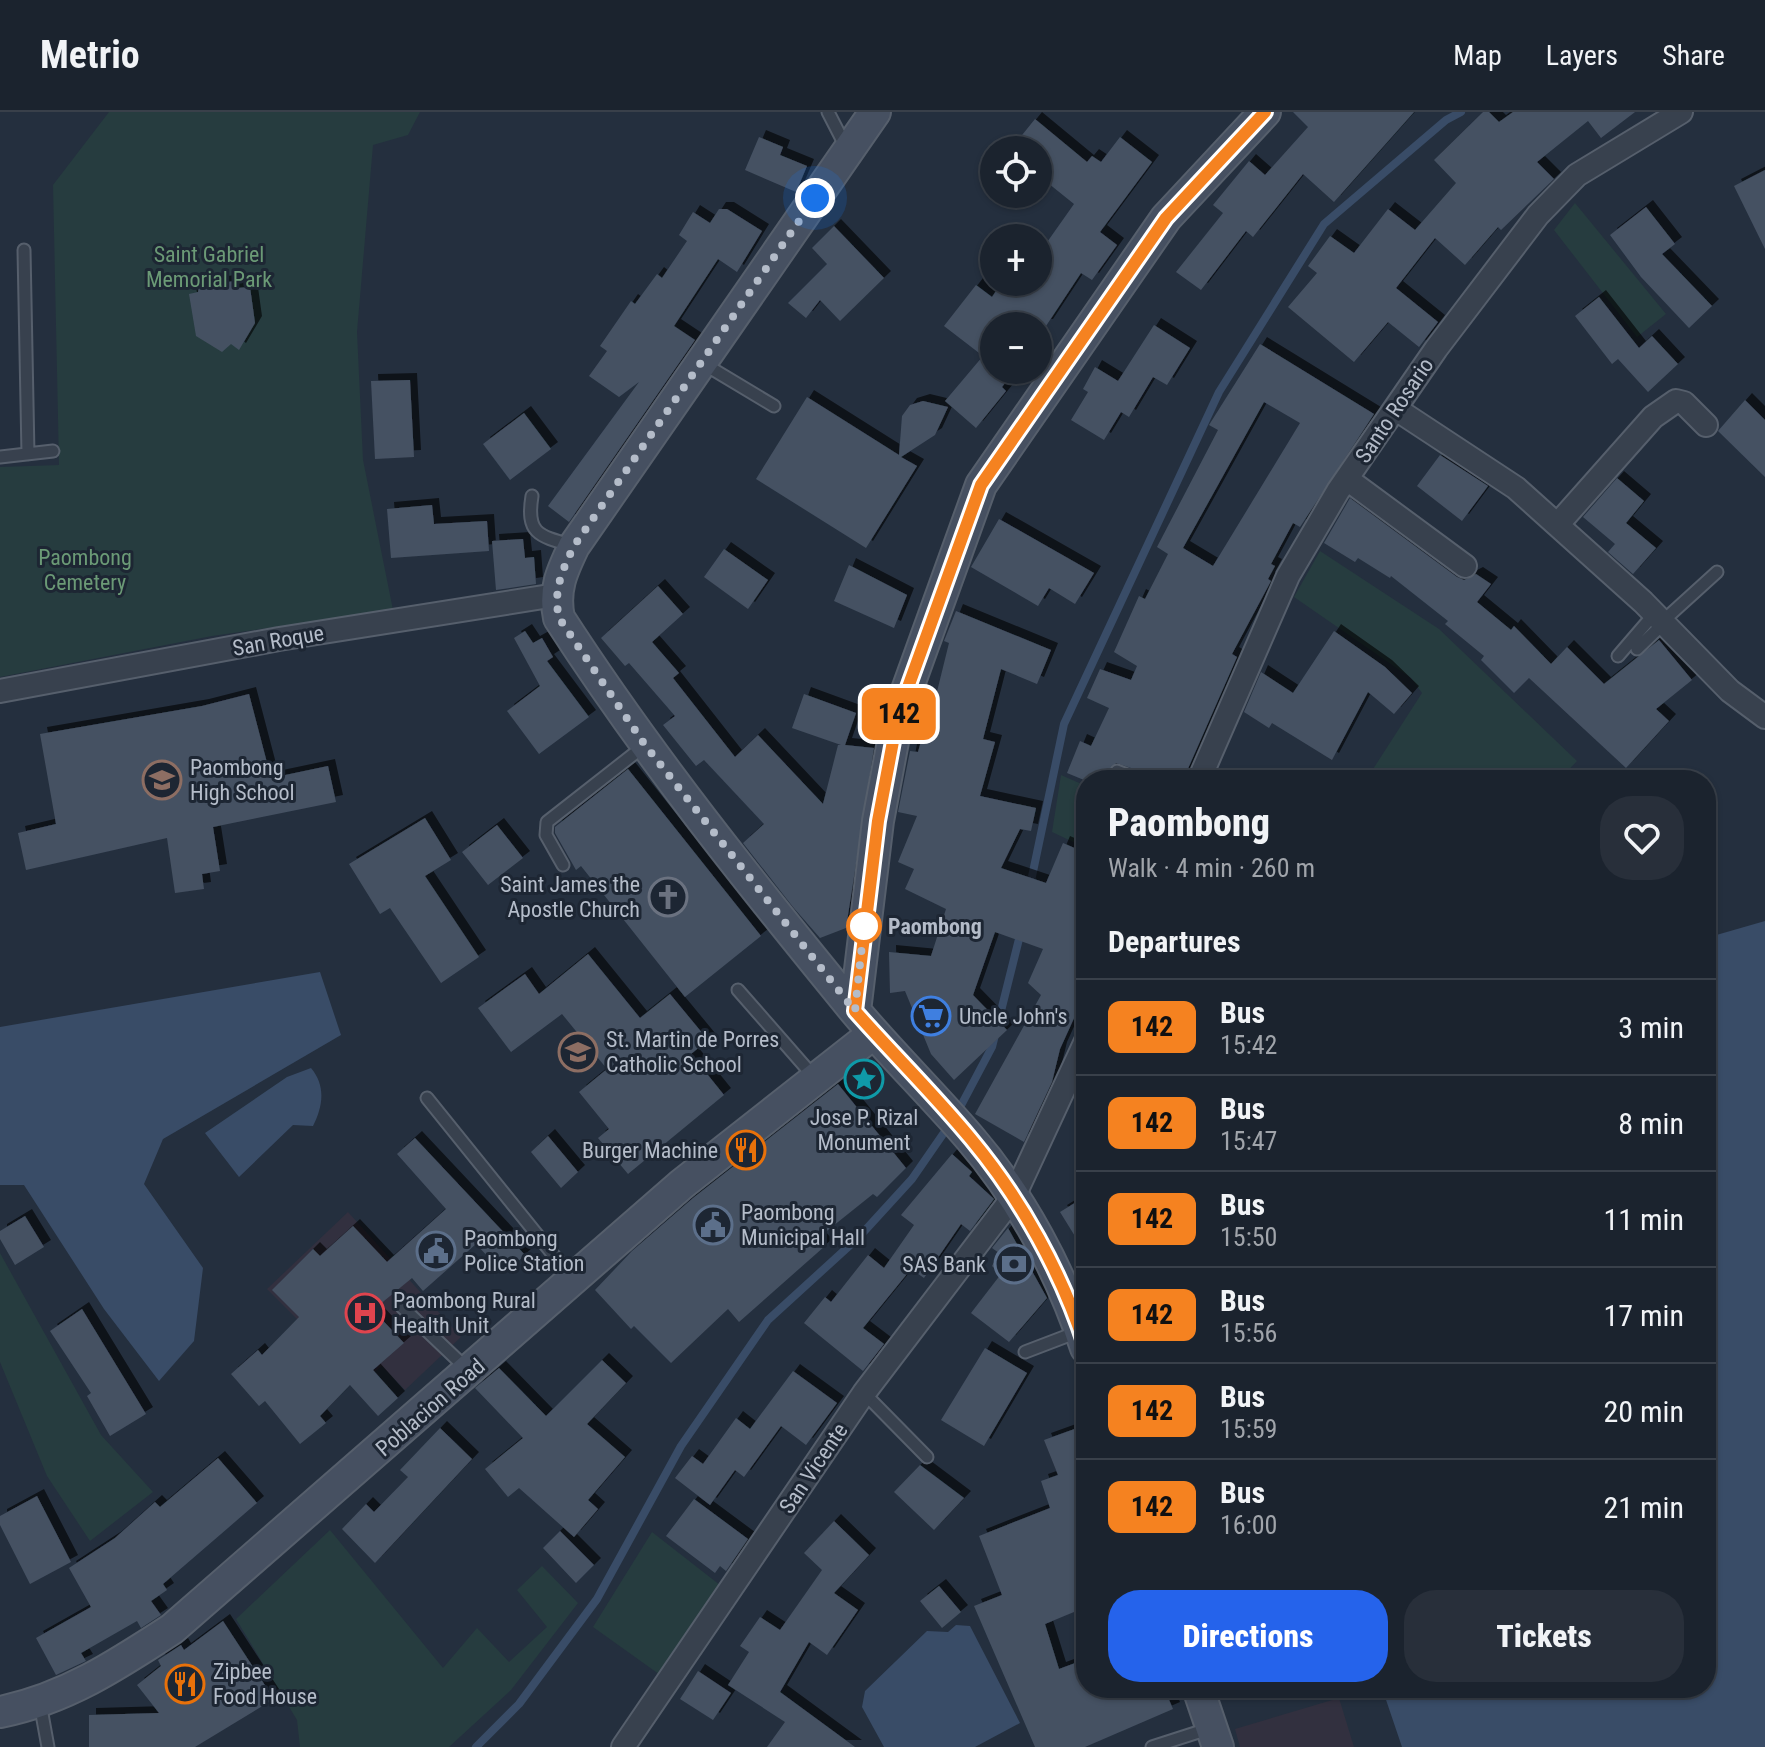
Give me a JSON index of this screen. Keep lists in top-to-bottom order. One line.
{"streets":{"main road":["Poblacion Road"],"street":["Santo Rosario","San Roque","San Vicente"]},"parks":["Saint Gabriel Memorial Park","Paombong Cemetery"],"places":{"school or university":["Paombong High School","St. Martin de Porres Catholic School"],"church":["Saint James the Apostle Church"],"other":["Paombong"],"supermarket":["Uncle John's"],"place":["Jose P. Rizal Monument"],"restaurant":["Burger Machine","Zipbee Food House"],"public building":["Paombong Municipal Hall","Paombong Police Station"],"bank":["SAS Bank"],"hospital":["Paombong Rural Health Unit"]},"lines":["bus line 142"],"page":{"header":"Metrio","nav":["Map","Layers","Share"],"on_map":"142","map_buttons":["+","−"],"heading":[["Paombong","Walk · 4 min · 260 m"],"Departures"],"list":[{"mark":"142","name":"Bus","note":"15:42","value":"3 min"},{"mark":"142","name":"Bus","note":"15:47","value":"8 min"},{"mark":"142","name":"Bus","note":"15:50","value":"11 min"},{"mark":"142","name":"Bus","note":"15:56","value":"17 min"},{"mark":"142","name":"Bus","note":"15:59","value":"20 min"},{"mark":"142","name":"Bus","note":"16:00","value":"21 min"}],"buttons":["Directions","Tickets"]}}
